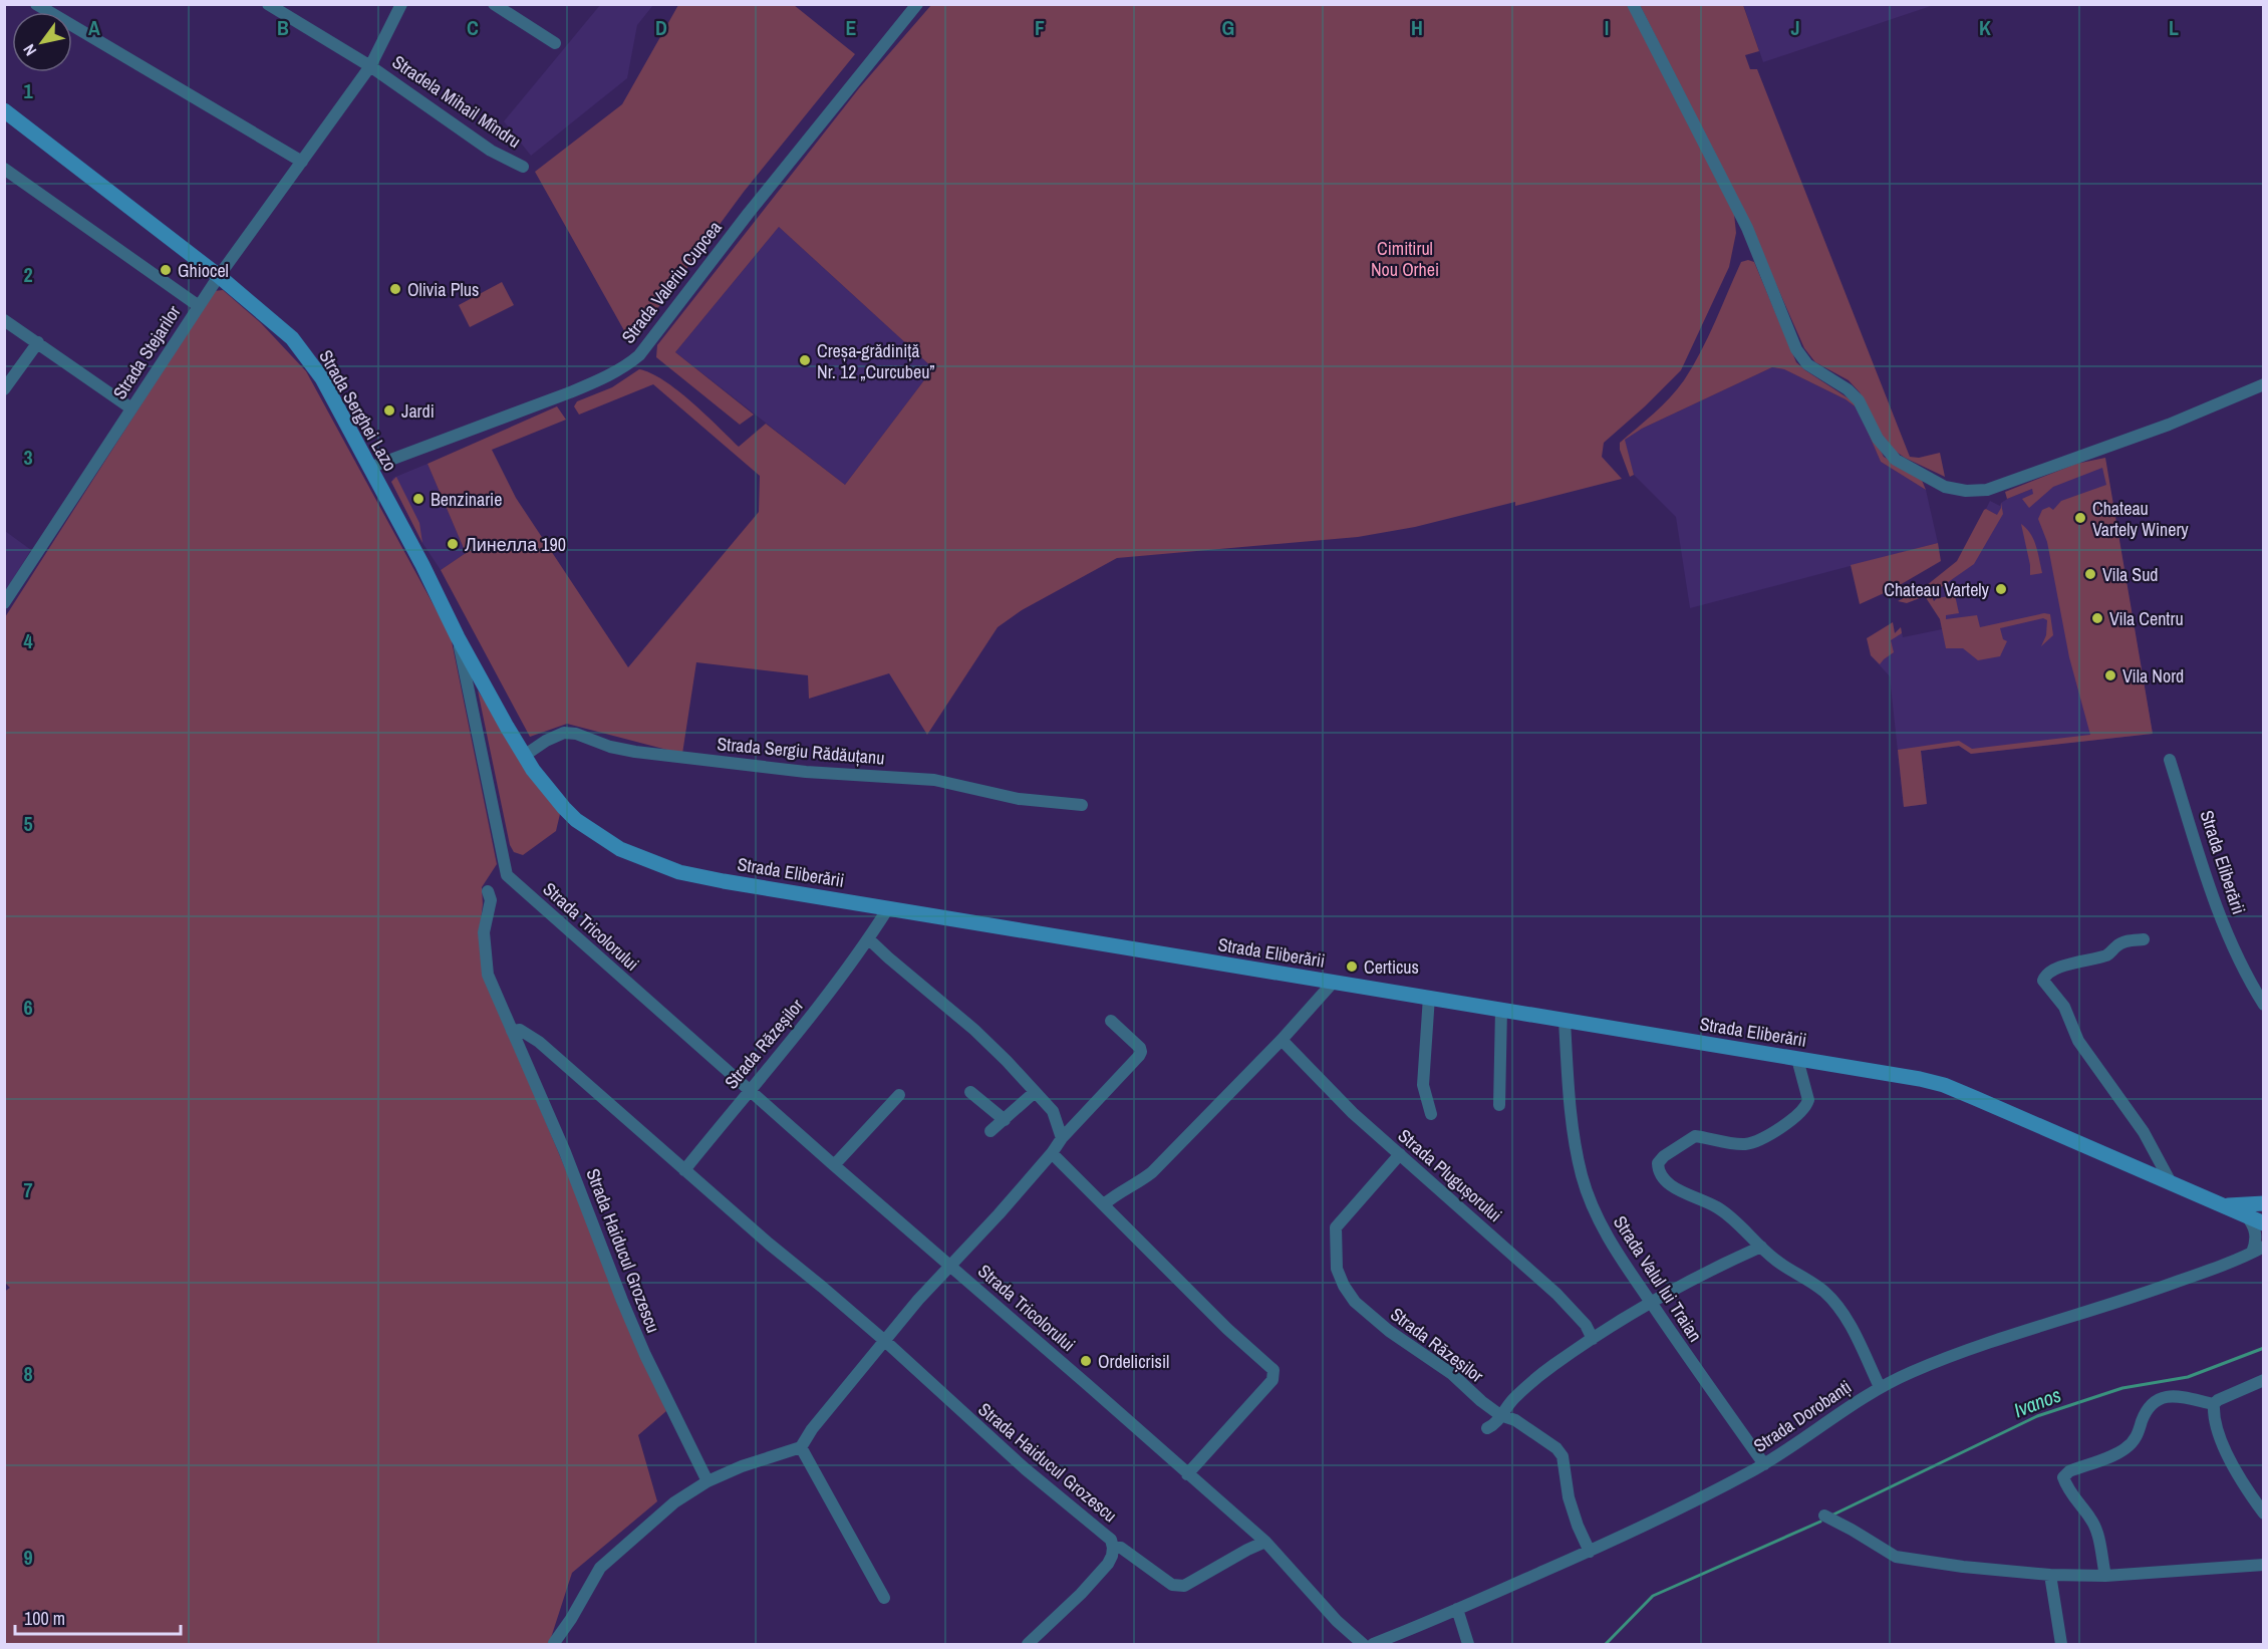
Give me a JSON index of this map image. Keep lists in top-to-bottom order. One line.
{"streets":{"street":["Stradela Mihail Mîndru","Strada Valeriu Cupcea","Strada Stejarilor","Strada Serghei Lazo","Strada Sergiu Rădăuțanu","Strada Eliberării","Strada Tricolorului","Strada Răzeșilor","Strada Plugușorului","Strada Haiducul Grozescu","Strada Valul lui Traian","Strada Dorobanți"]},"crossings":[["Stradela Mihail Mîndru","Strada Stejarilor"],["Strada Valeriu Cupcea","Strada Serghei Lazo"],["Strada Stejarilor","Strada Serghei Lazo"],["Strada Serghei Lazo","Strada Eliberării"],["Strada Serghei Lazo","Strada Tricolorului"],["Strada Sergiu Rădăuțanu","Strada Eliberării"],["Strada Eliberării","Strada Tricolorului"],["Strada Eliberării","Strada Răzeșilor"],["Strada Eliberării","Strada Valul lui Traian"],["Strada Tricolorului","Strada Răzeșilor"],["Strada Răzeșilor","Strada Plugușorului"],["Strada Răzeșilor","Strada Haiducul Grozescu"],["Strada Răzeșilor","Strada Dorobanți"],["Strada Valul lui Traian","Strada Dorobanți"]],"water":["Ivanos"],"parks":["Cimitirul Nou Orhei"],"places":["Ghiocel","Olivia Plus","Creșa-grădiniță Nr. 12 „Curcubeu”","Jardi","Benzinarie","Chateau Vartely Winery","Линелла 190","Vila Sud","Chateau Vartely","Vila Centru","Vila Nord","Certicus","Ordelicrisil"],"scale_bar":"100 m","north":"bottom left","grid":{"columns":["A","B","C","D","E","F","G","H","I","J","K","L"],"rows":["1","2","3","4","5","6","7","8","9"]}}
